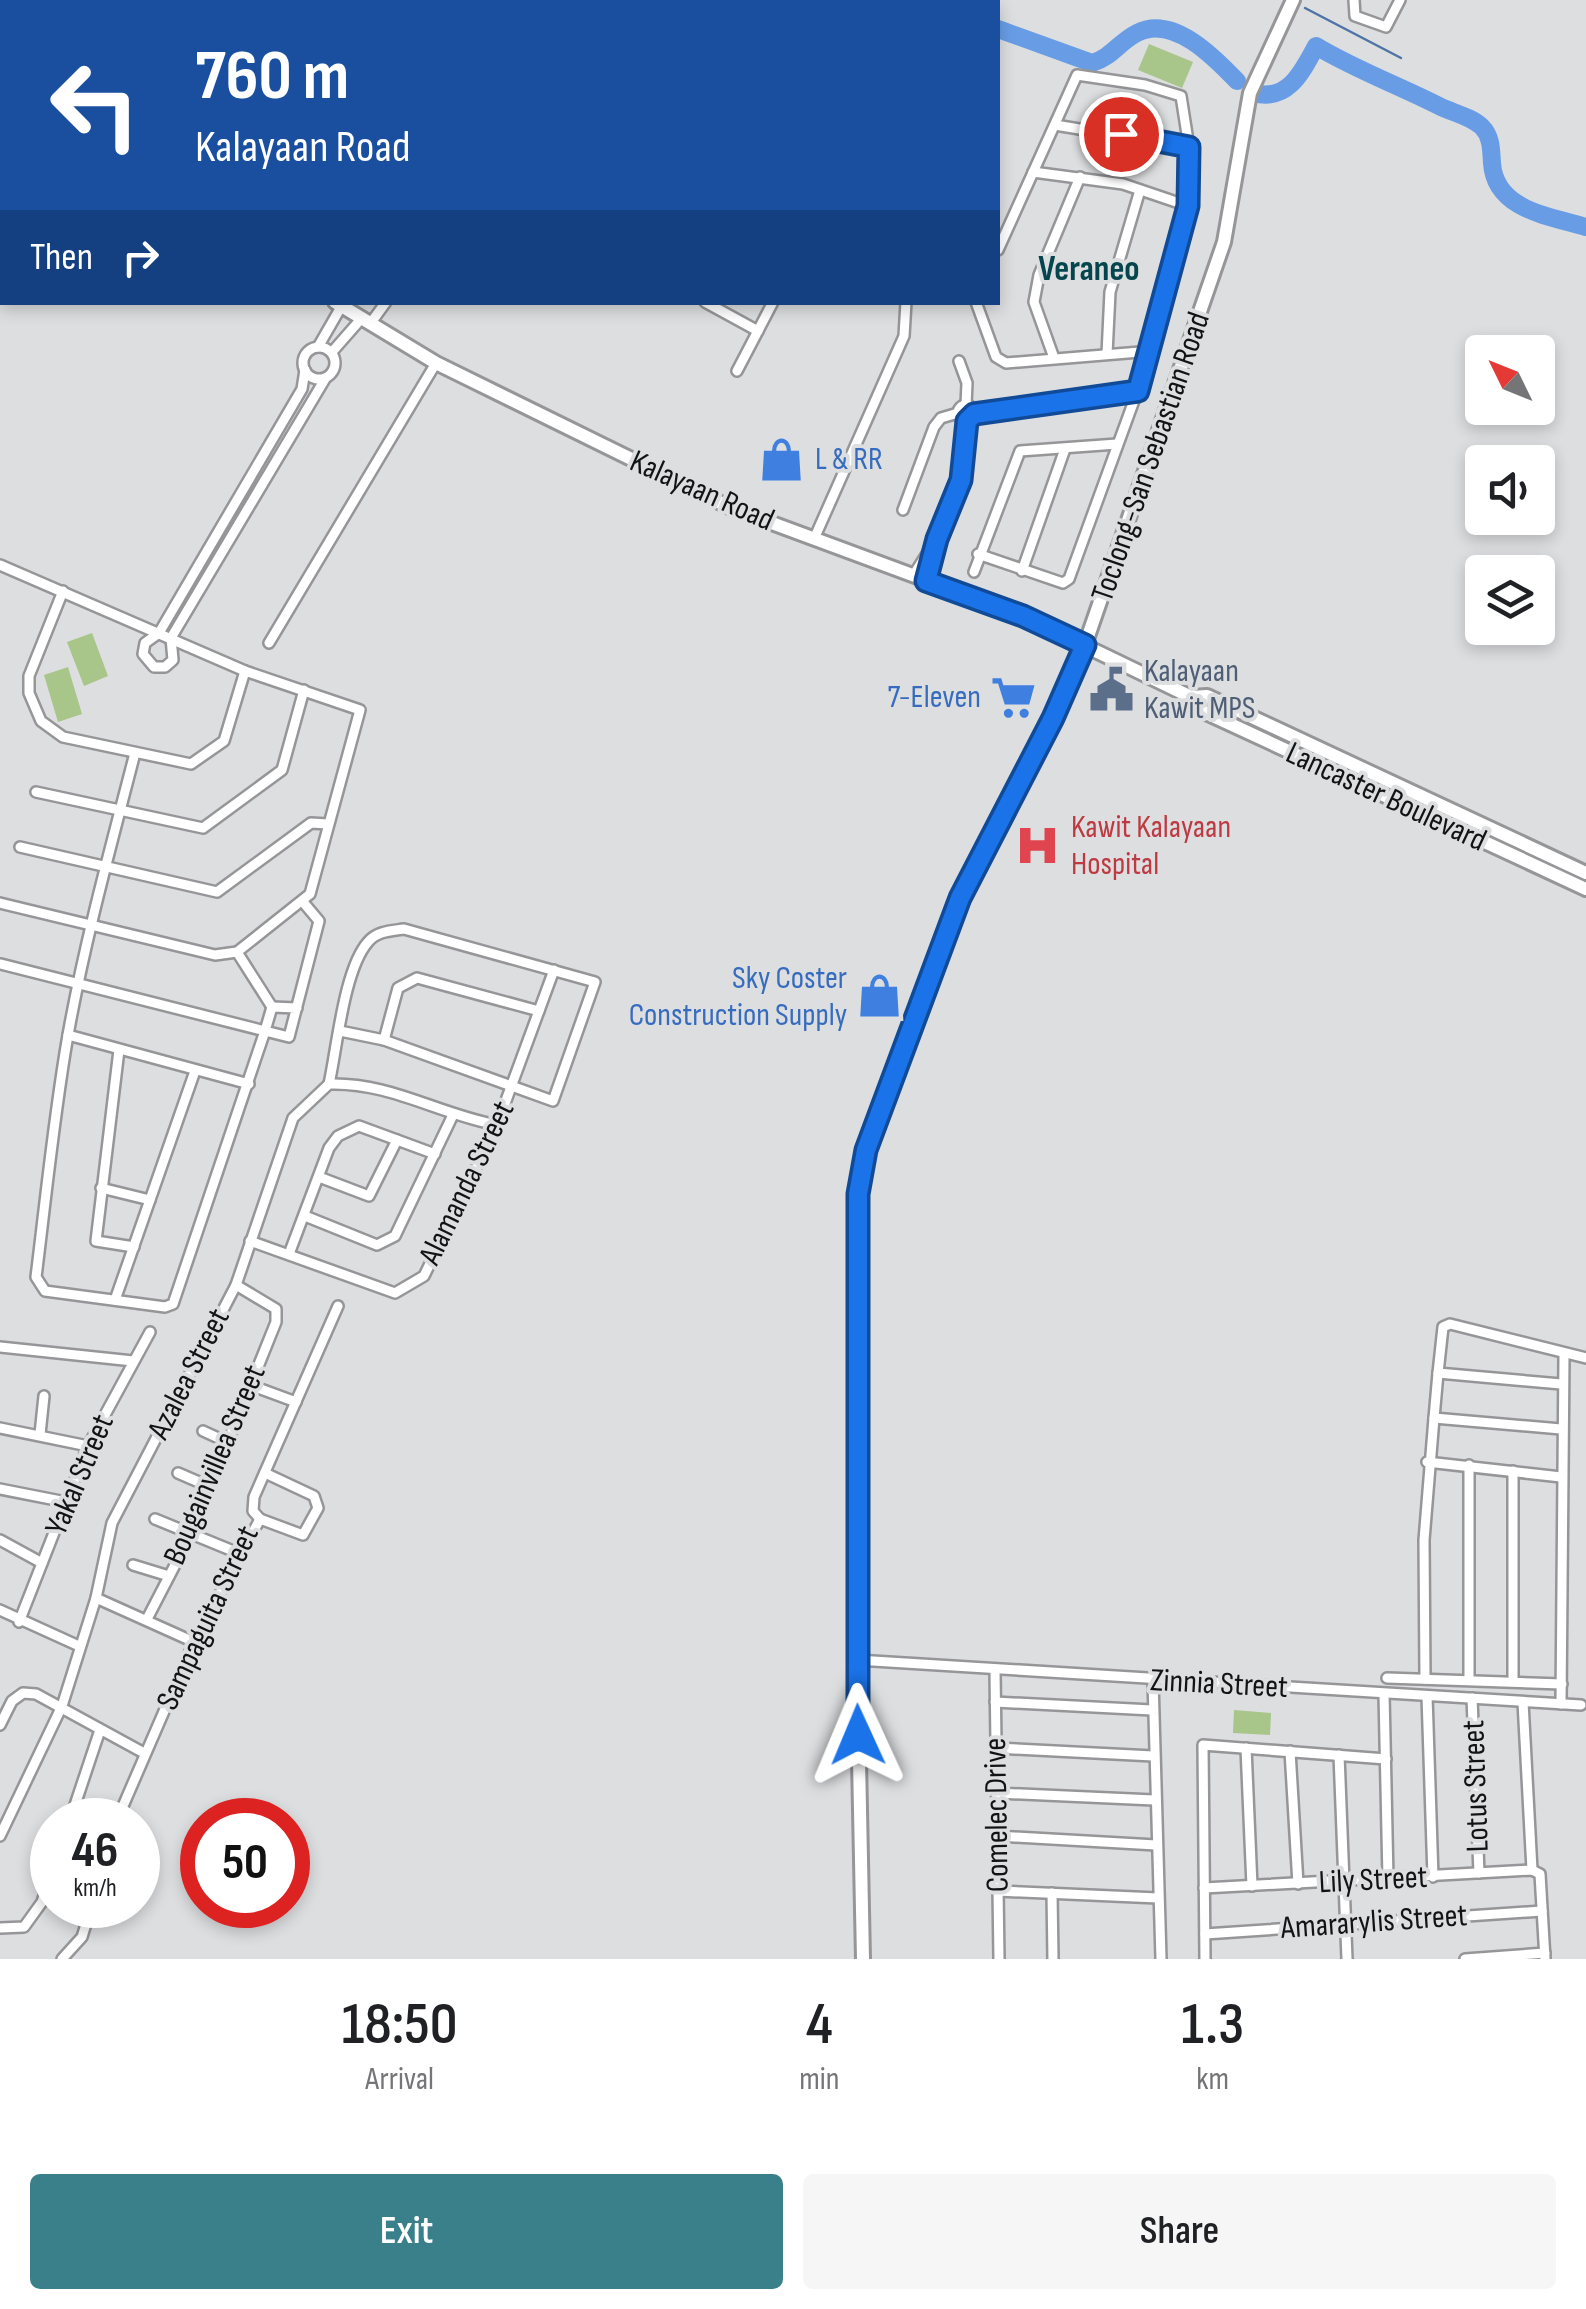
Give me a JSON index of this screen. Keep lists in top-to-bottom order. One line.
{"streets":{"main road":["Toclong-San Sebastian Road","Kalayaan Road","Lancaster Boulevard"],"street":["Alamanda Street","Azalea Street","Bougainvillea Street","Yakal Street","Sampaguita Street","Zinnia Street","Lotus Street","Comelec Drive","Lily Street","Amararylis Street"]},"crossings":[["Toclong-San Sebastian Road","Kalayaan Road"],["Toclong-San Sebastian Road","Lancaster Boulevard"],["Toclong-San Sebastian Road","Zinnia Street"],["Kalayaan Road","Lancaster Boulevard"],["Alamanda Street","Azalea Street"],["Azalea Street","Bougainvillea Street"],["Zinnia Street","Lotus Street"],["Zinnia Street","Comelec Drive"],["Lotus Street","Lily Street"]],"districts":["Veraneo"],"places":{"shop":["L & RR","Sky Coster Construction Supply"],"public building":["Kalayaan Kawit MPS"],"supermarket":["7-Eleven"],"hospital":["Kawit Kalayaan Hospital"]},"north":"top left","page":{"turn":["760 m","Kalayaan Road"],"then":"Then","speed":"46 km/h","limit":"50","eta":["18:50","Arrival","4","min","1.3","km"],"buttons":["Exit","Share"]}}
